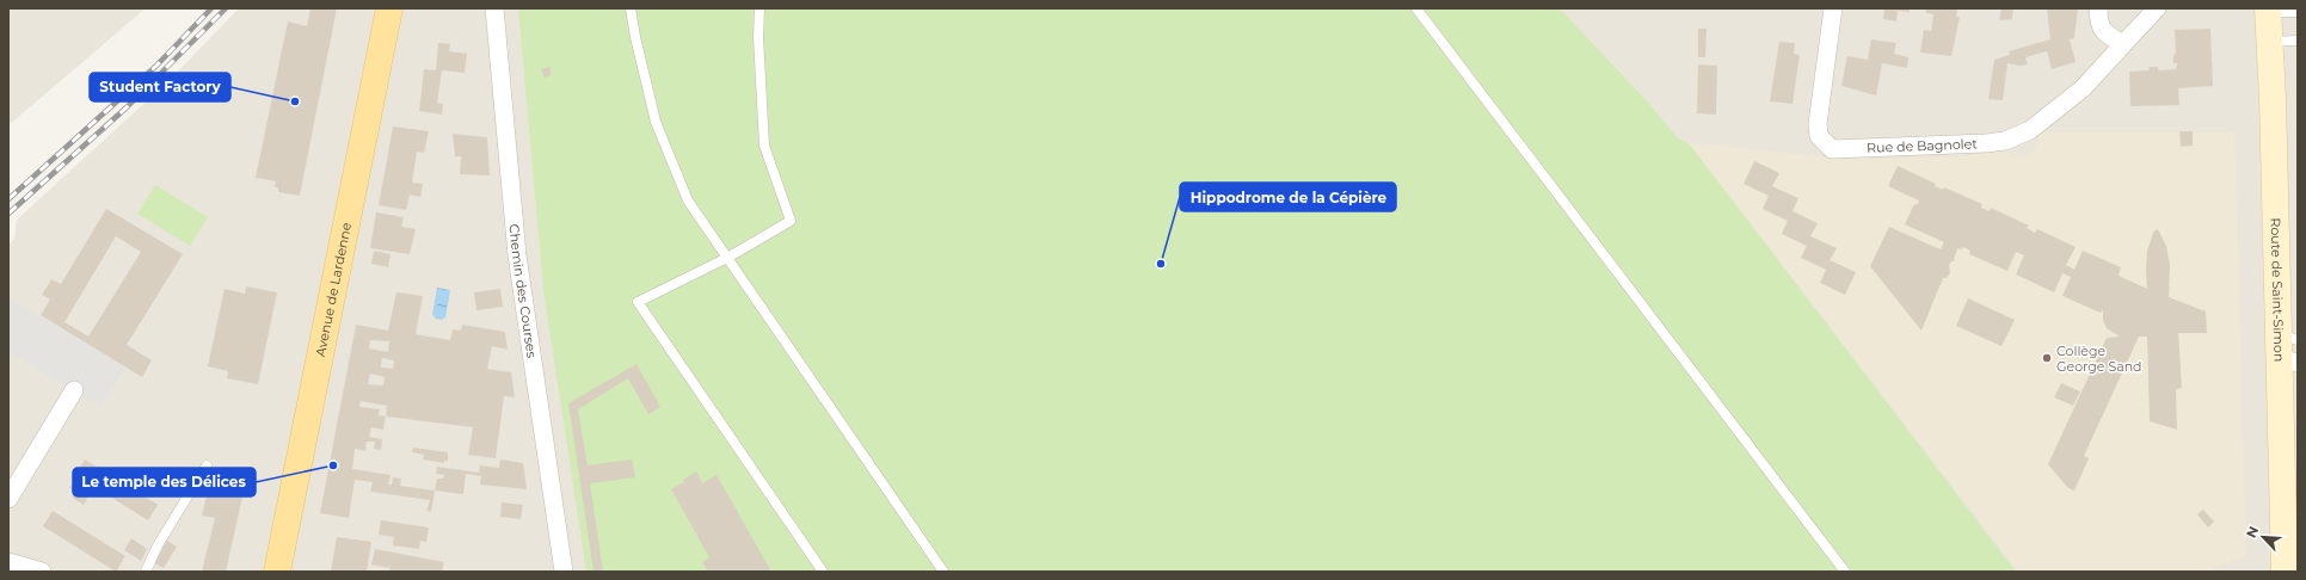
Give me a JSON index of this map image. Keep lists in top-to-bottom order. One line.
{"streets":{"main road":["Avenue de Lardenne","Route de Saint-Simon"],"street":["Rue de Bagnolet","Chemin des Courses"]},"places":["Student Factory","Hippodrome de la Cépière","Collège George Sand","Le temple des Délices"],"north":"top left"}
